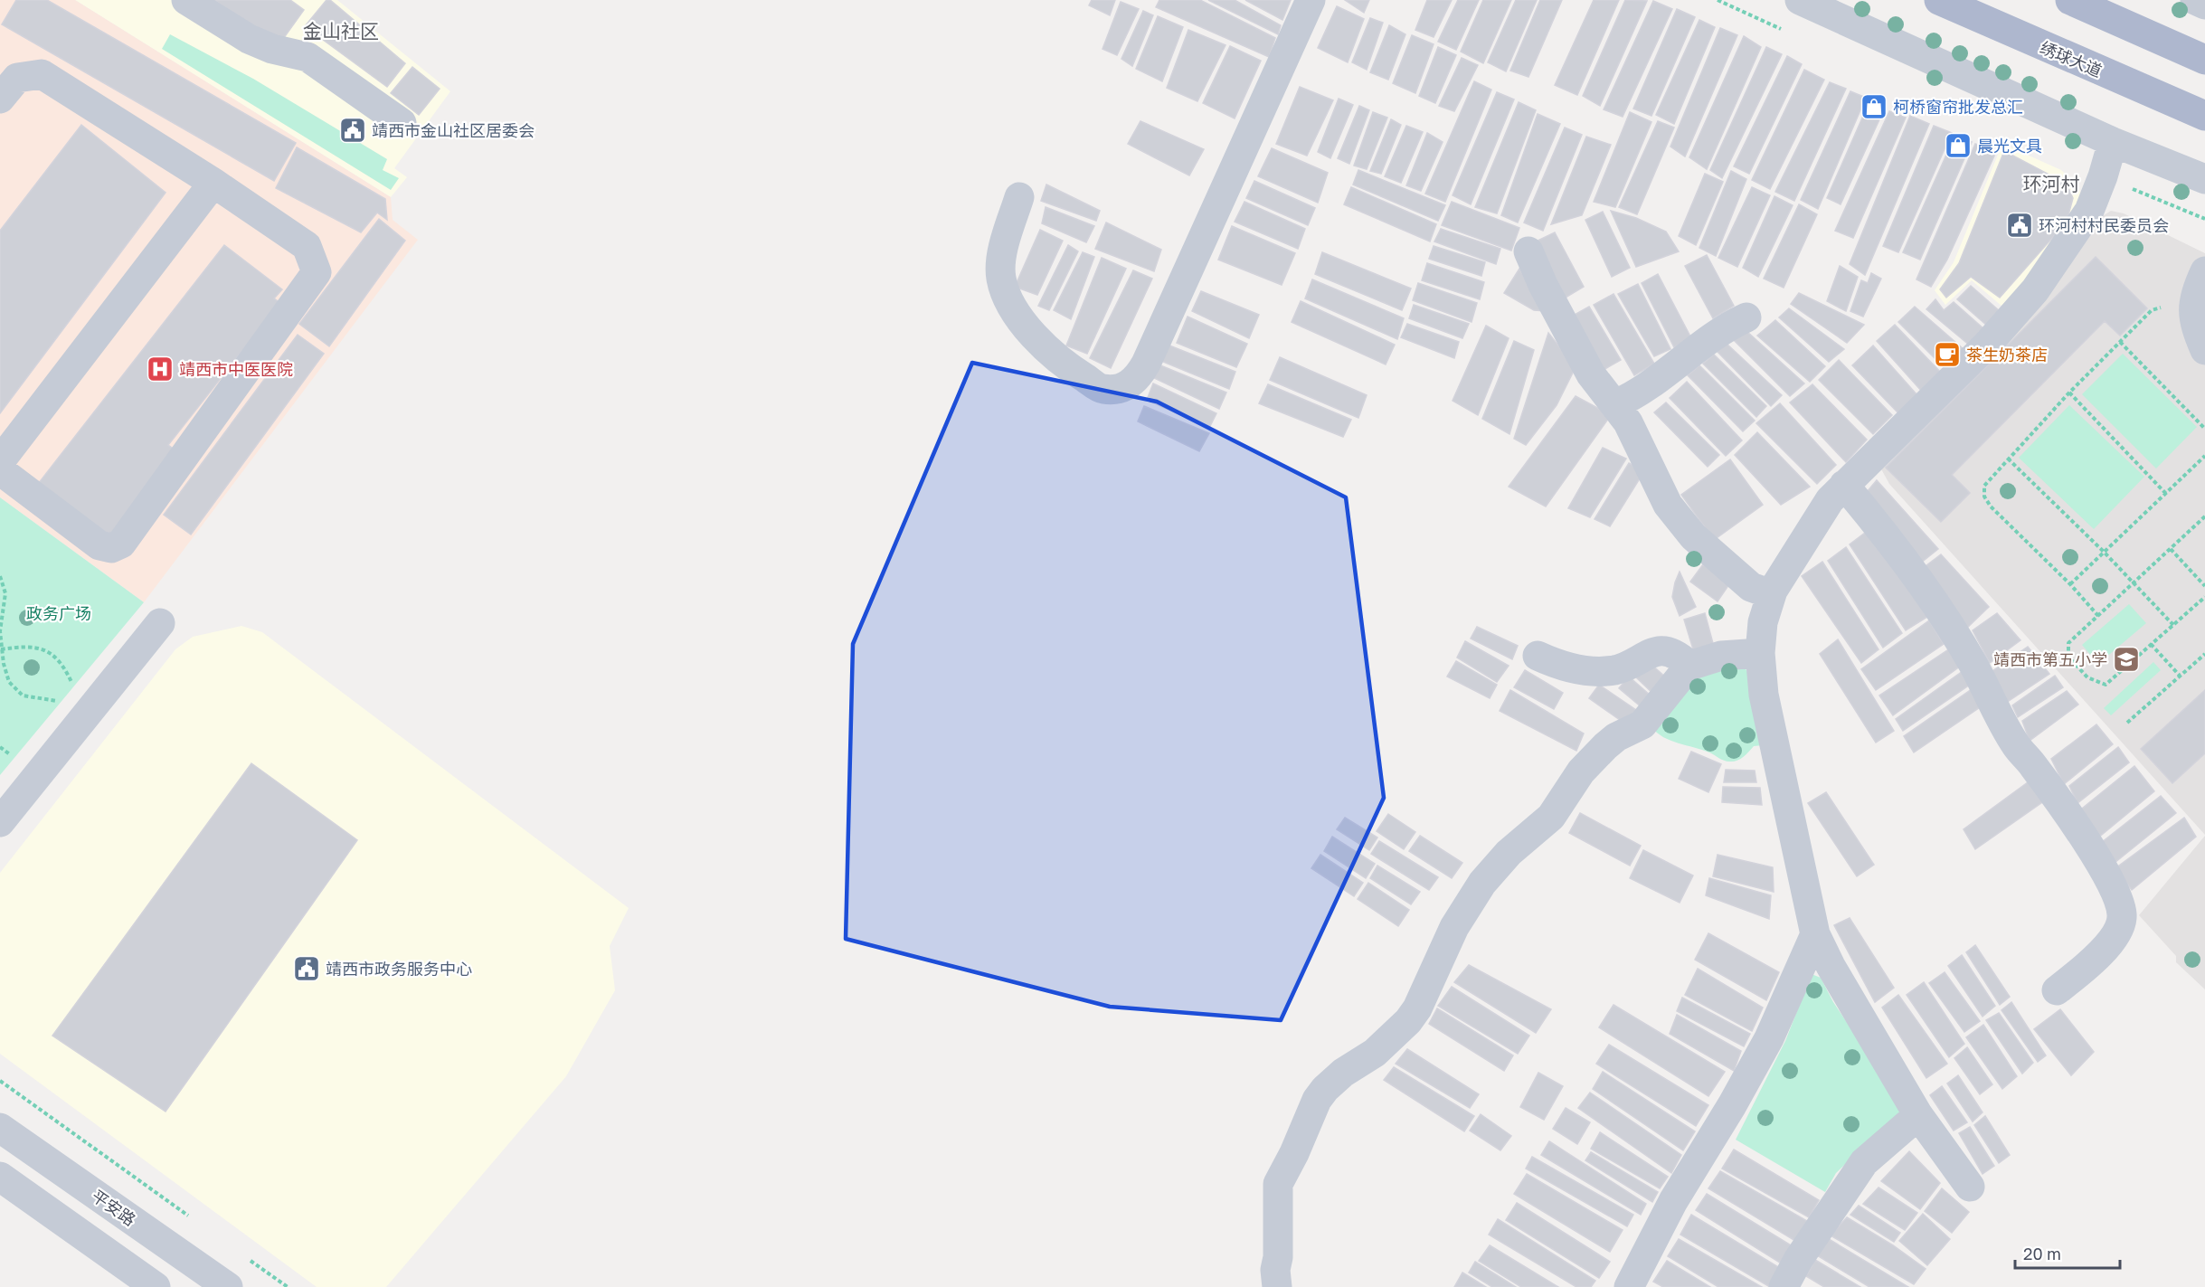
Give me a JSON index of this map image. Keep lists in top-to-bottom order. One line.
{"streets":{"main road":["绣球大道"],"street":["平安路"]},"districts":["金山社区","环河村"],"parks":["政务广场"],"places":{"shop":["柯桥窗帘批发总汇","晨光文具"],"public building":["靖西市金山社区居委会","环河村村民委员会","靖西市政务服务中心"],"cafe":["茶生奶茶店"],"hospital":["靖西市中医医院"],"school or university":["靖西市第五小学"]},"scale_bar":"20 m"}
